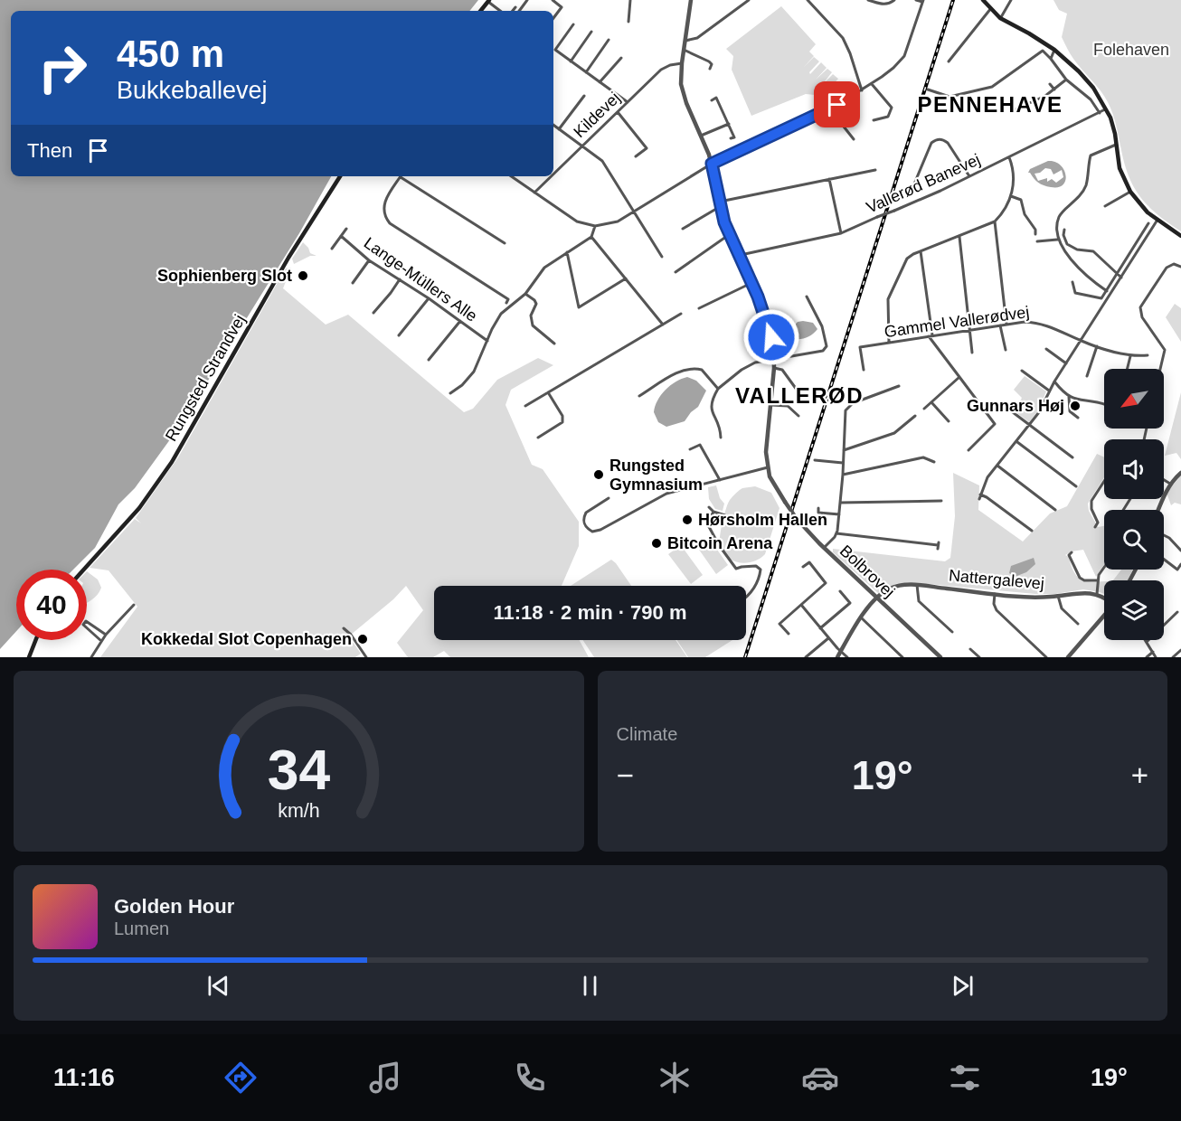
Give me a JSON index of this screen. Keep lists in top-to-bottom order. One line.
{"streets":{"main road":["Rungsted Strandvej"],"street":["Kildevej","Vallerød Banevej","Lange-Müllers Alle","Gammel Vallerødvej","Bolbrovej","Nattergalevej"]},"crossings":[["Kildevej","Bolbrovej"],["Vallerød Banevej","Bolbrovej"],["Bolbrovej","Nattergalevej"]],"districts":["PENNEHAVE","VALLERØD"],"parks":["Folehaven"],"places":["Sophienberg Slot","Gunnars Høj","Rungsted Gymnasium","Hørsholm Hallen","Bitcoin Arena","Kokkedal Slot Copenhagen"],"north":"bottom left","page":{"turn":["450 m","Bukkeballevej"],"then":"Then","limit":"40","trip":"11:18 · 2 min · 790 m","tile":"Climate","heat":["−","19°","+"],"song":["Golden Hour","Lumen"],"tabs":["11:16","19°"],"gauge":["34","km/h"]}}
